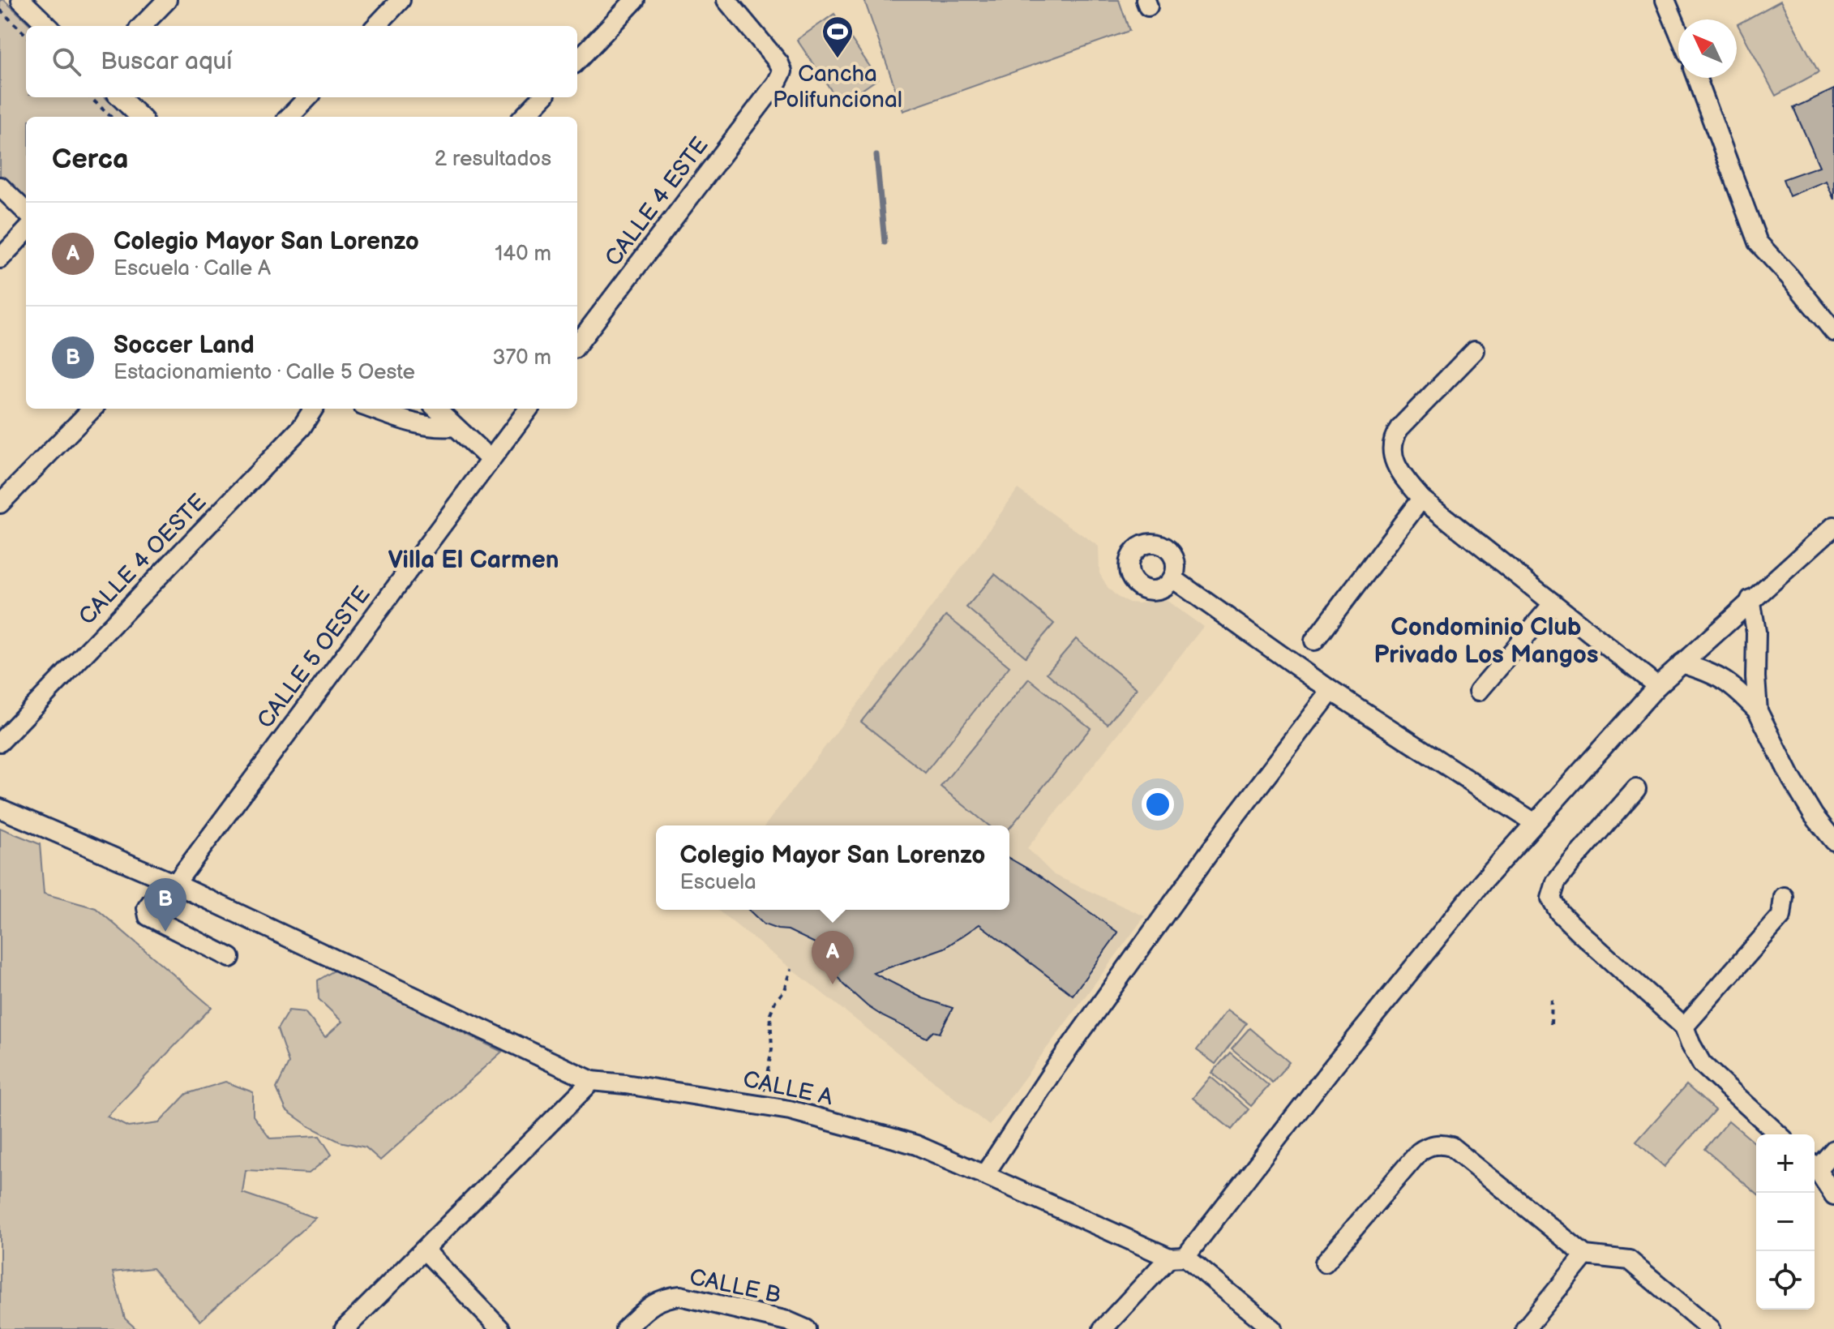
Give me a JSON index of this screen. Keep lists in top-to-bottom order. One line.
{"streets":{"street":["CALLE 4 ESTE","CALLE 4 OESTE","CALLE 5 OESTE","CALLE A","CALLE B"]},"crossings":[["CALLE 5 OESTE","CALLE A"]],"districts":["Villa El Carmen","Condominio Club Privado Los Mangos"],"places":{"sports":["Cancha Polifuncional"]},"north":"top left","page":{"search":"Buscar aquí","heading":["Cerca","2 resultados"],"list":[{"mark":"A","name":"Colegio Mayor San Lorenzo","note":"Escuela · Calle A","value":"140 m"},{"mark":"B","name":"Soccer Land","note":"Estacionamiento · Calle 5 Oeste","value":"370 m"}],"popup":["Colegio Mayor San Lorenzo","Escuela"],"pins":["B","A"],"map_buttons":["+","−"]}}
